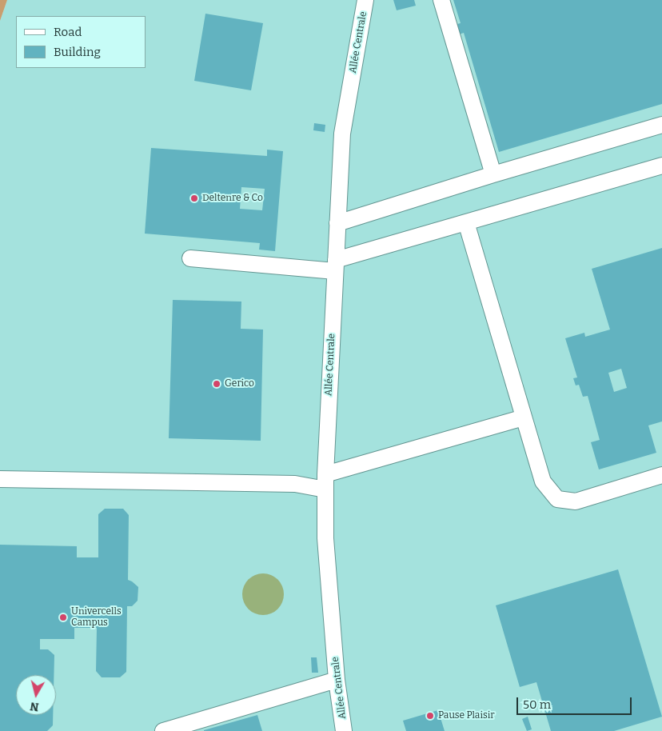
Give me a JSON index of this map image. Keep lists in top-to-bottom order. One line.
{"streets":{"street":["Allée Centrale"]},"places":["Deltenre & Co","Gerico","Univercells Campus","Pause Plaisir"],"legend":["Road","Building"],"scale_bar":"50 m","north":"bottom"}
